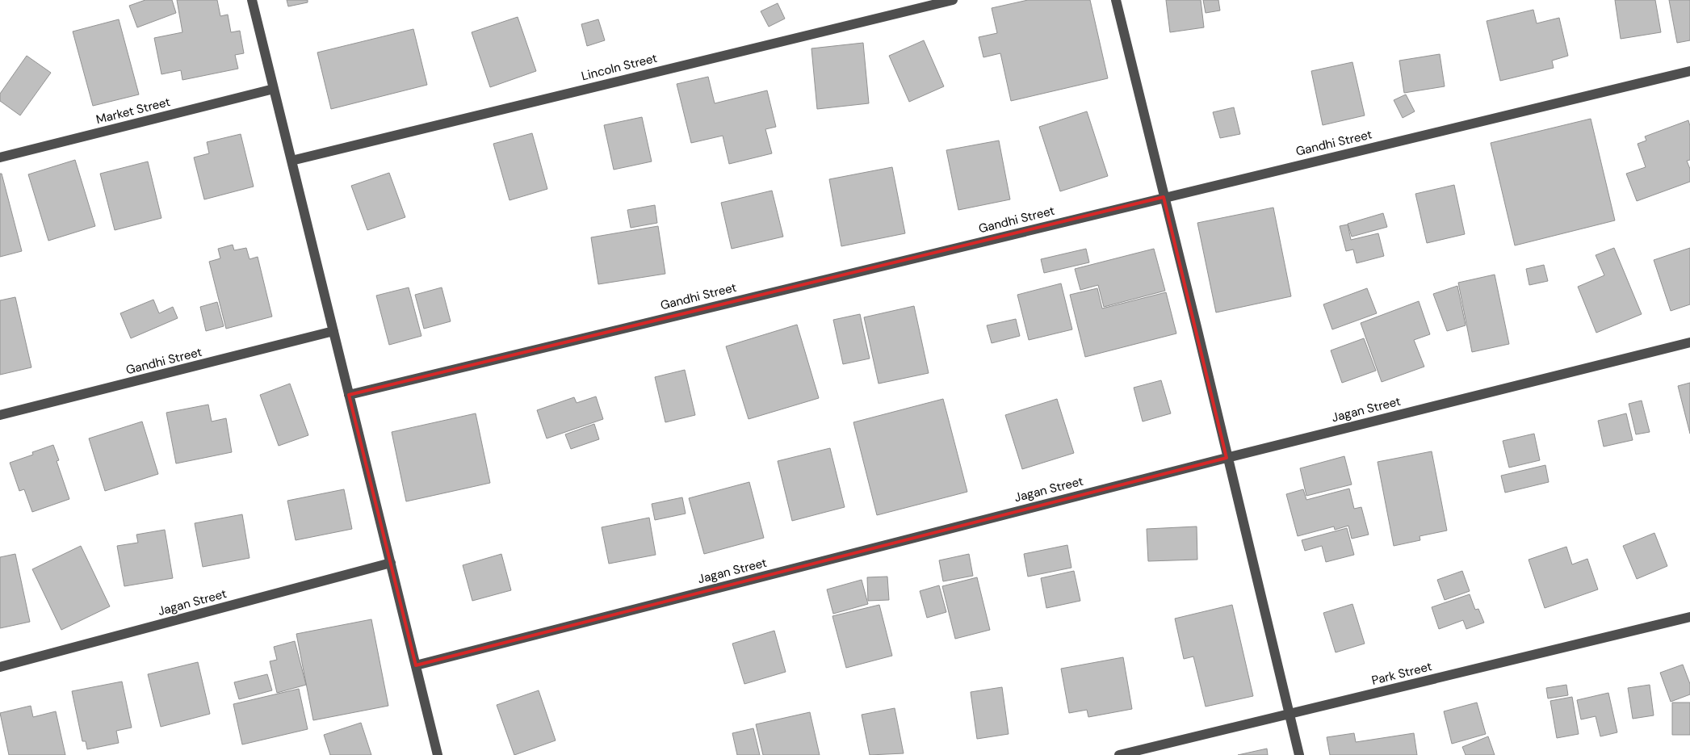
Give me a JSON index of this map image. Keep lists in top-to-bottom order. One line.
{"streets":{"street":["Lincoln Street","Market Street","Gandhi Street","Jagan Street","Park Street"]}}
